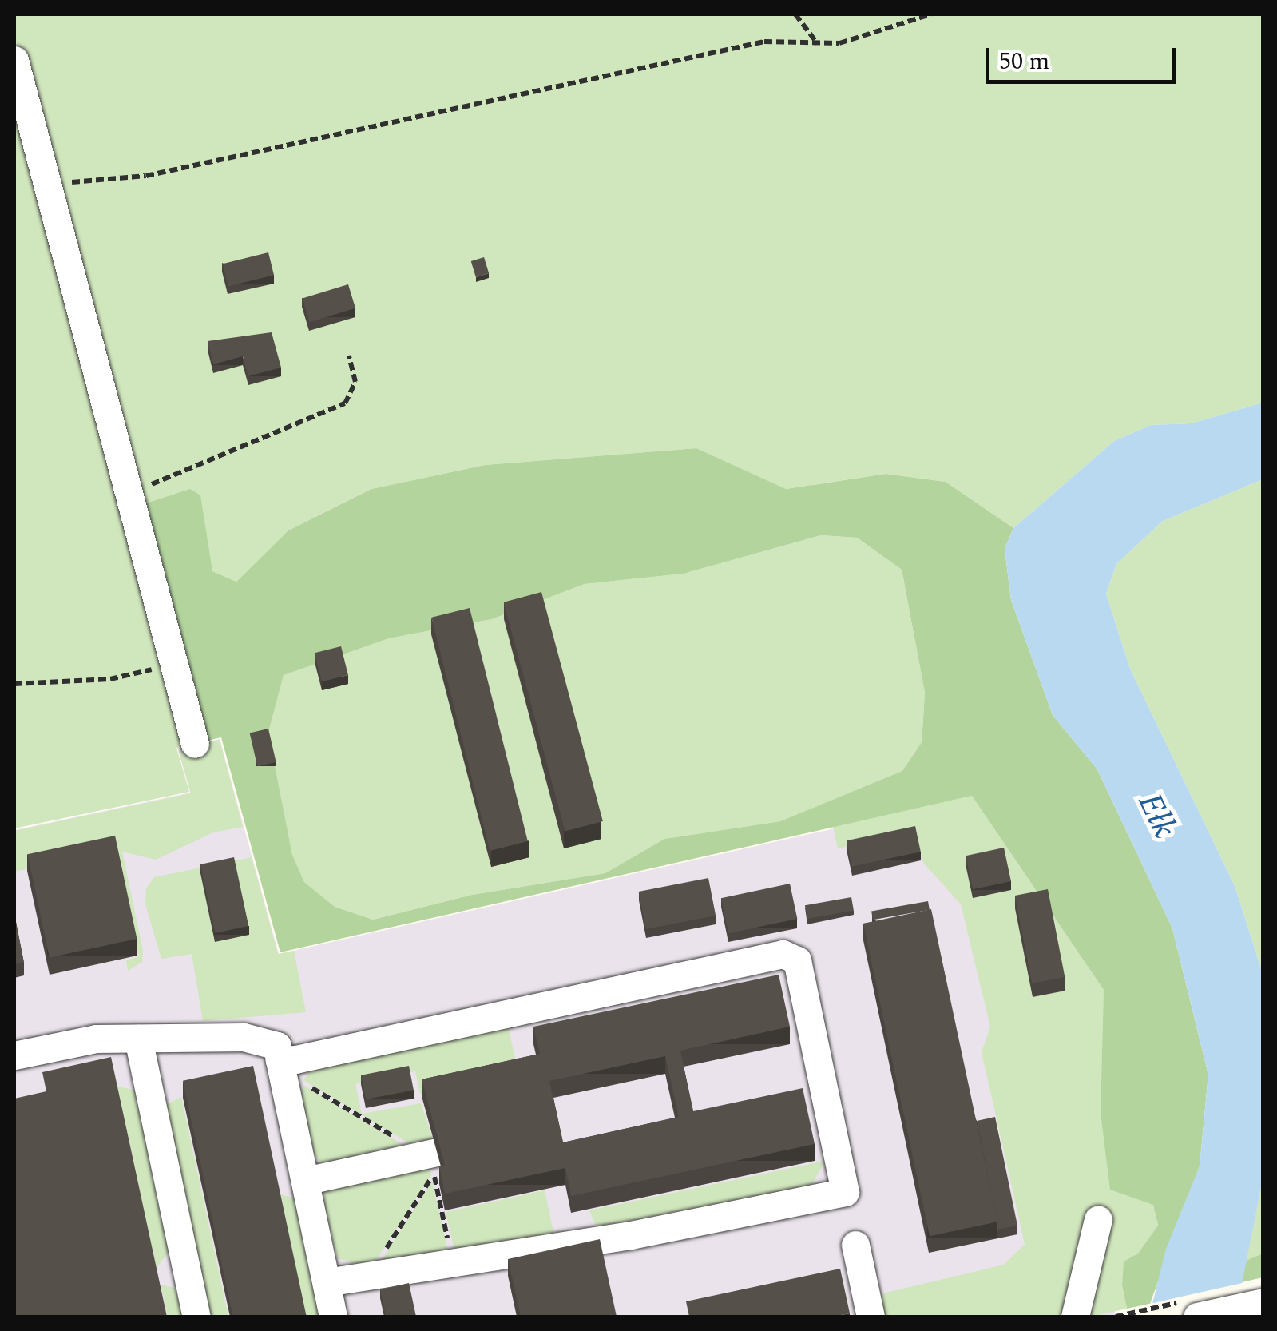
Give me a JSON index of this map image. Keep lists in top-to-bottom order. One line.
{"water":["Ełk"],"scale_bar":"50 m"}
